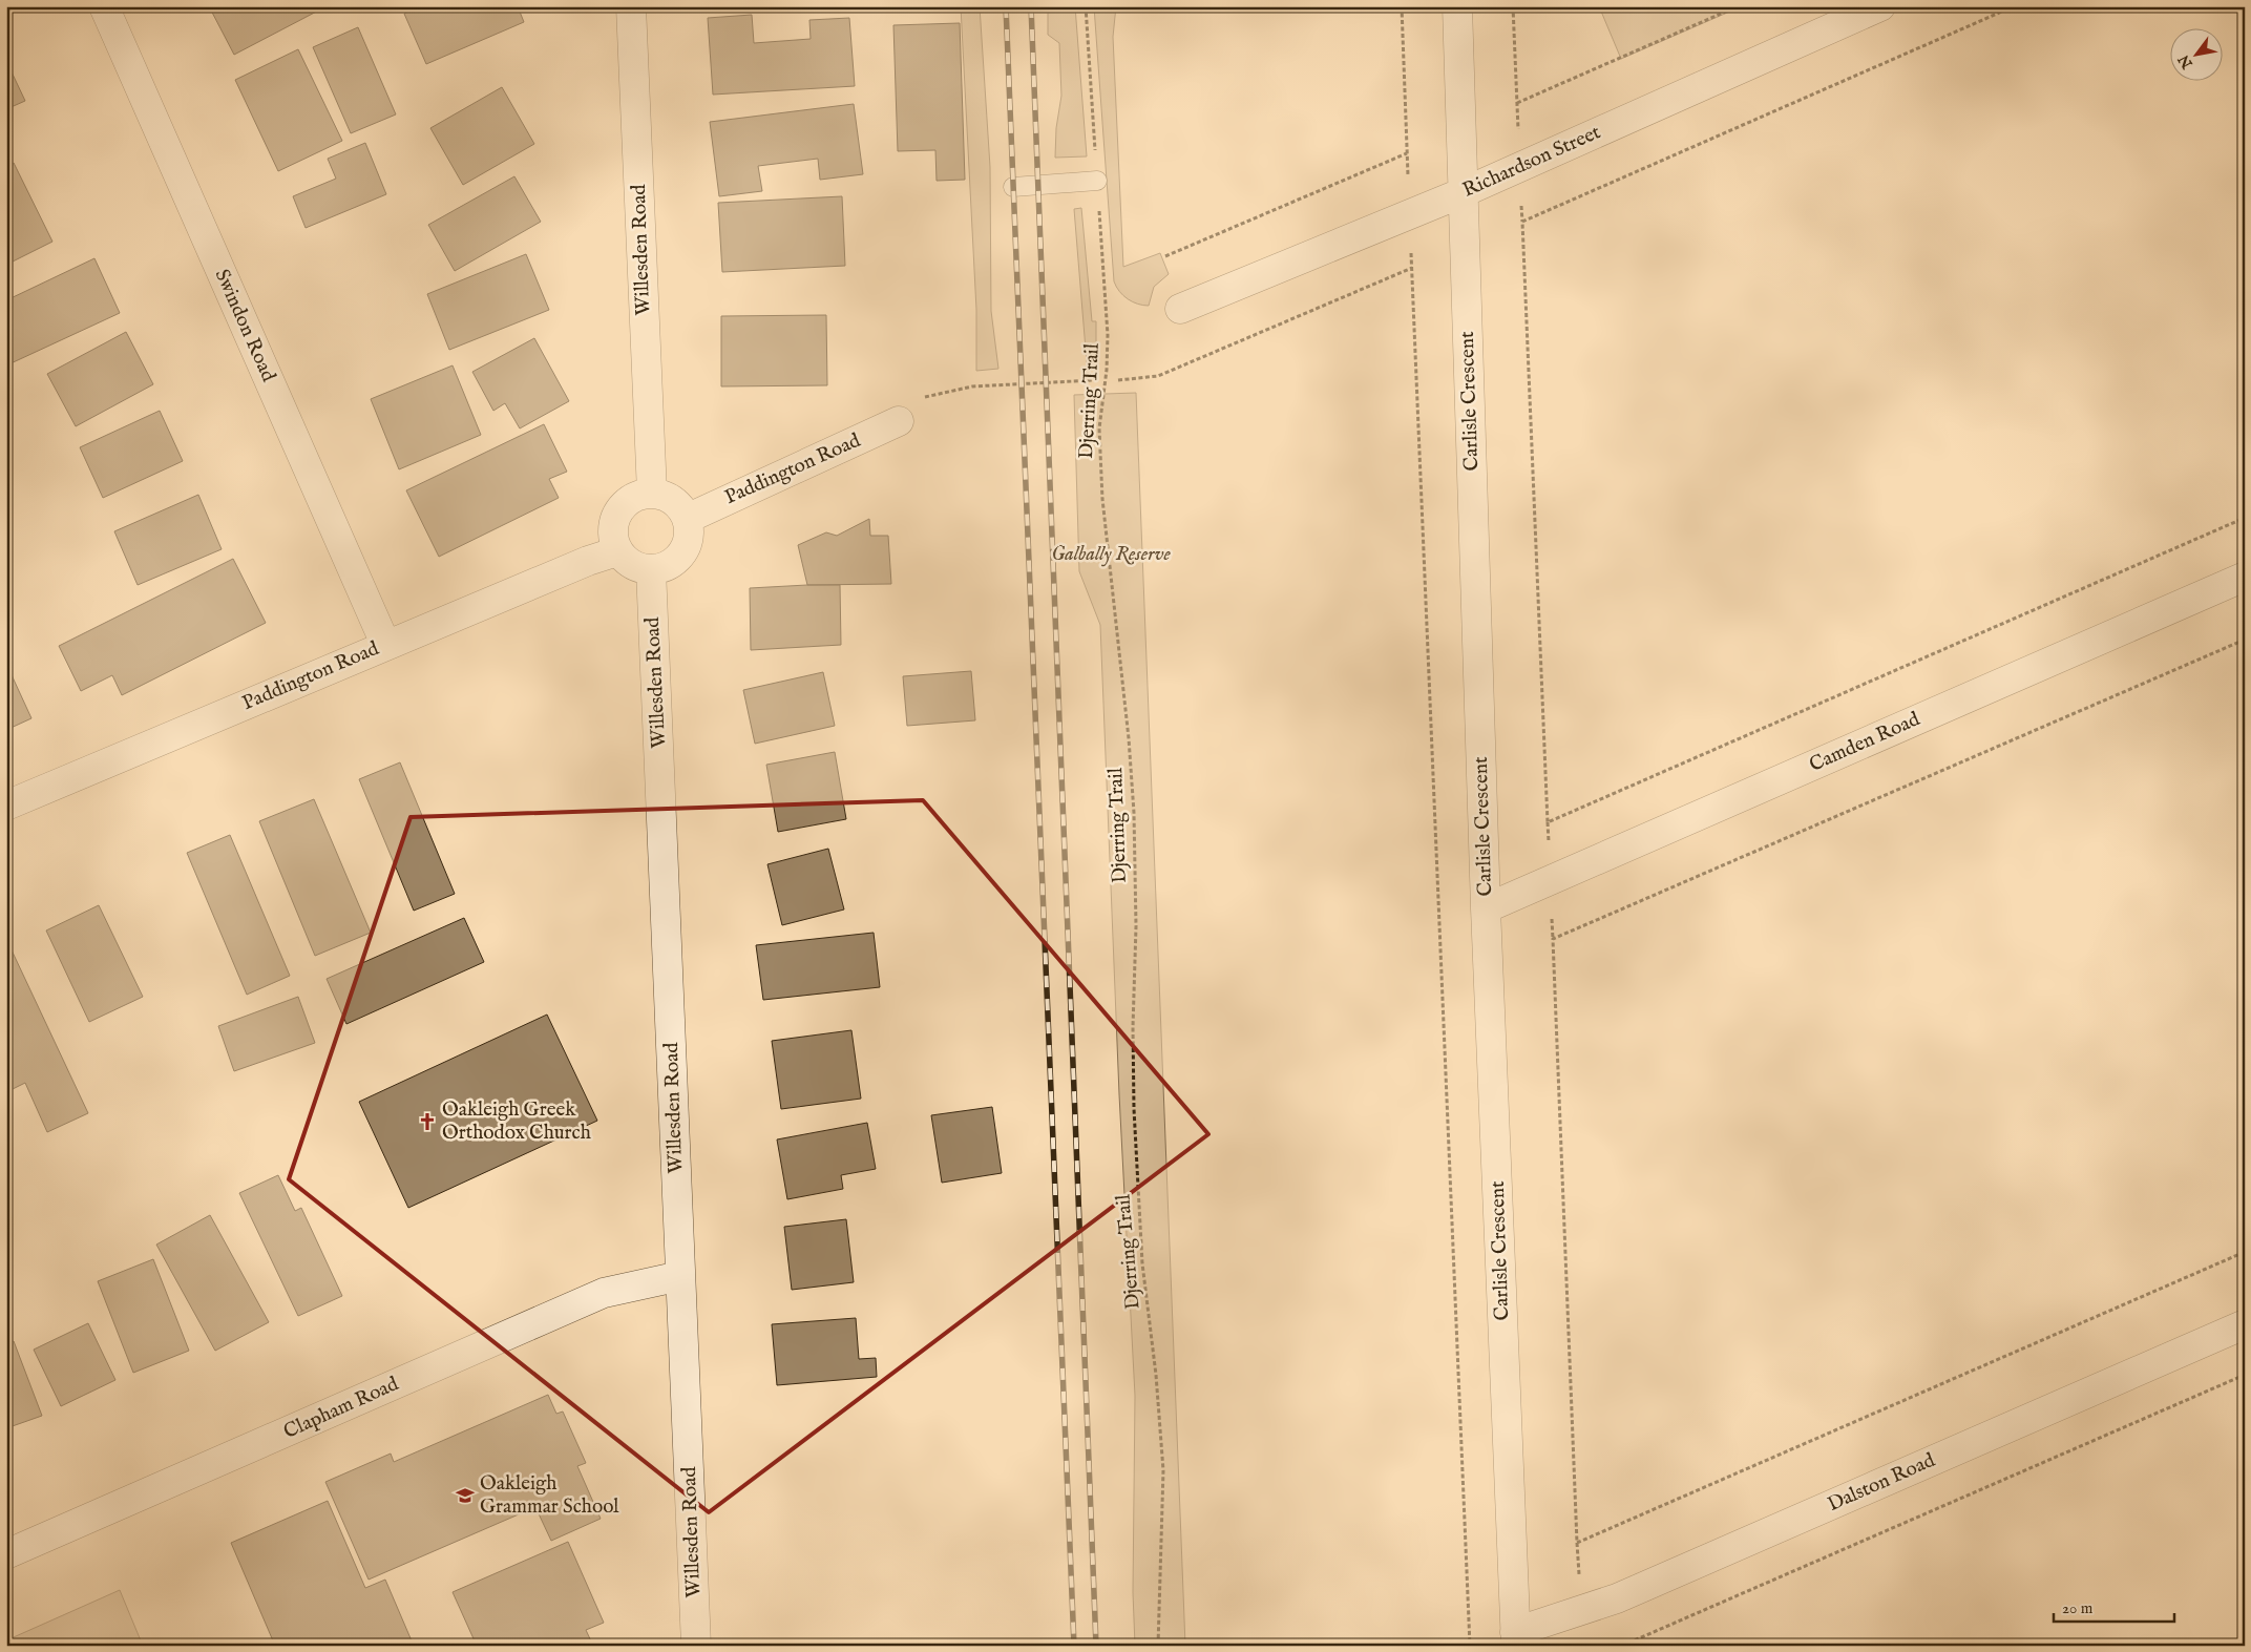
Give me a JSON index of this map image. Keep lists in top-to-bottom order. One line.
{"streets":{"street":["Richardson Street","Willesden Road","Swindon Road","Carlisle Crescent","Paddington Road","Camden Road","Clapham Road","Dalston Road"],"path":["Djerring Trail"]},"crossings":[["Richardson Street","Carlisle Crescent"],["Willesden Road","Paddington Road"],["Willesden Road","Clapham Road"],["Swindon Road","Paddington Road"],["Carlisle Crescent","Camden Road"],["Carlisle Crescent","Dalston Road"]],"parks":["Galbally Reserve"],"places":{"church":["Oakleigh Greek Orthodox Church"],"school or university":["Oakleigh Grammar School"]},"scale_bar":"20 m","north":"bottom left"}
